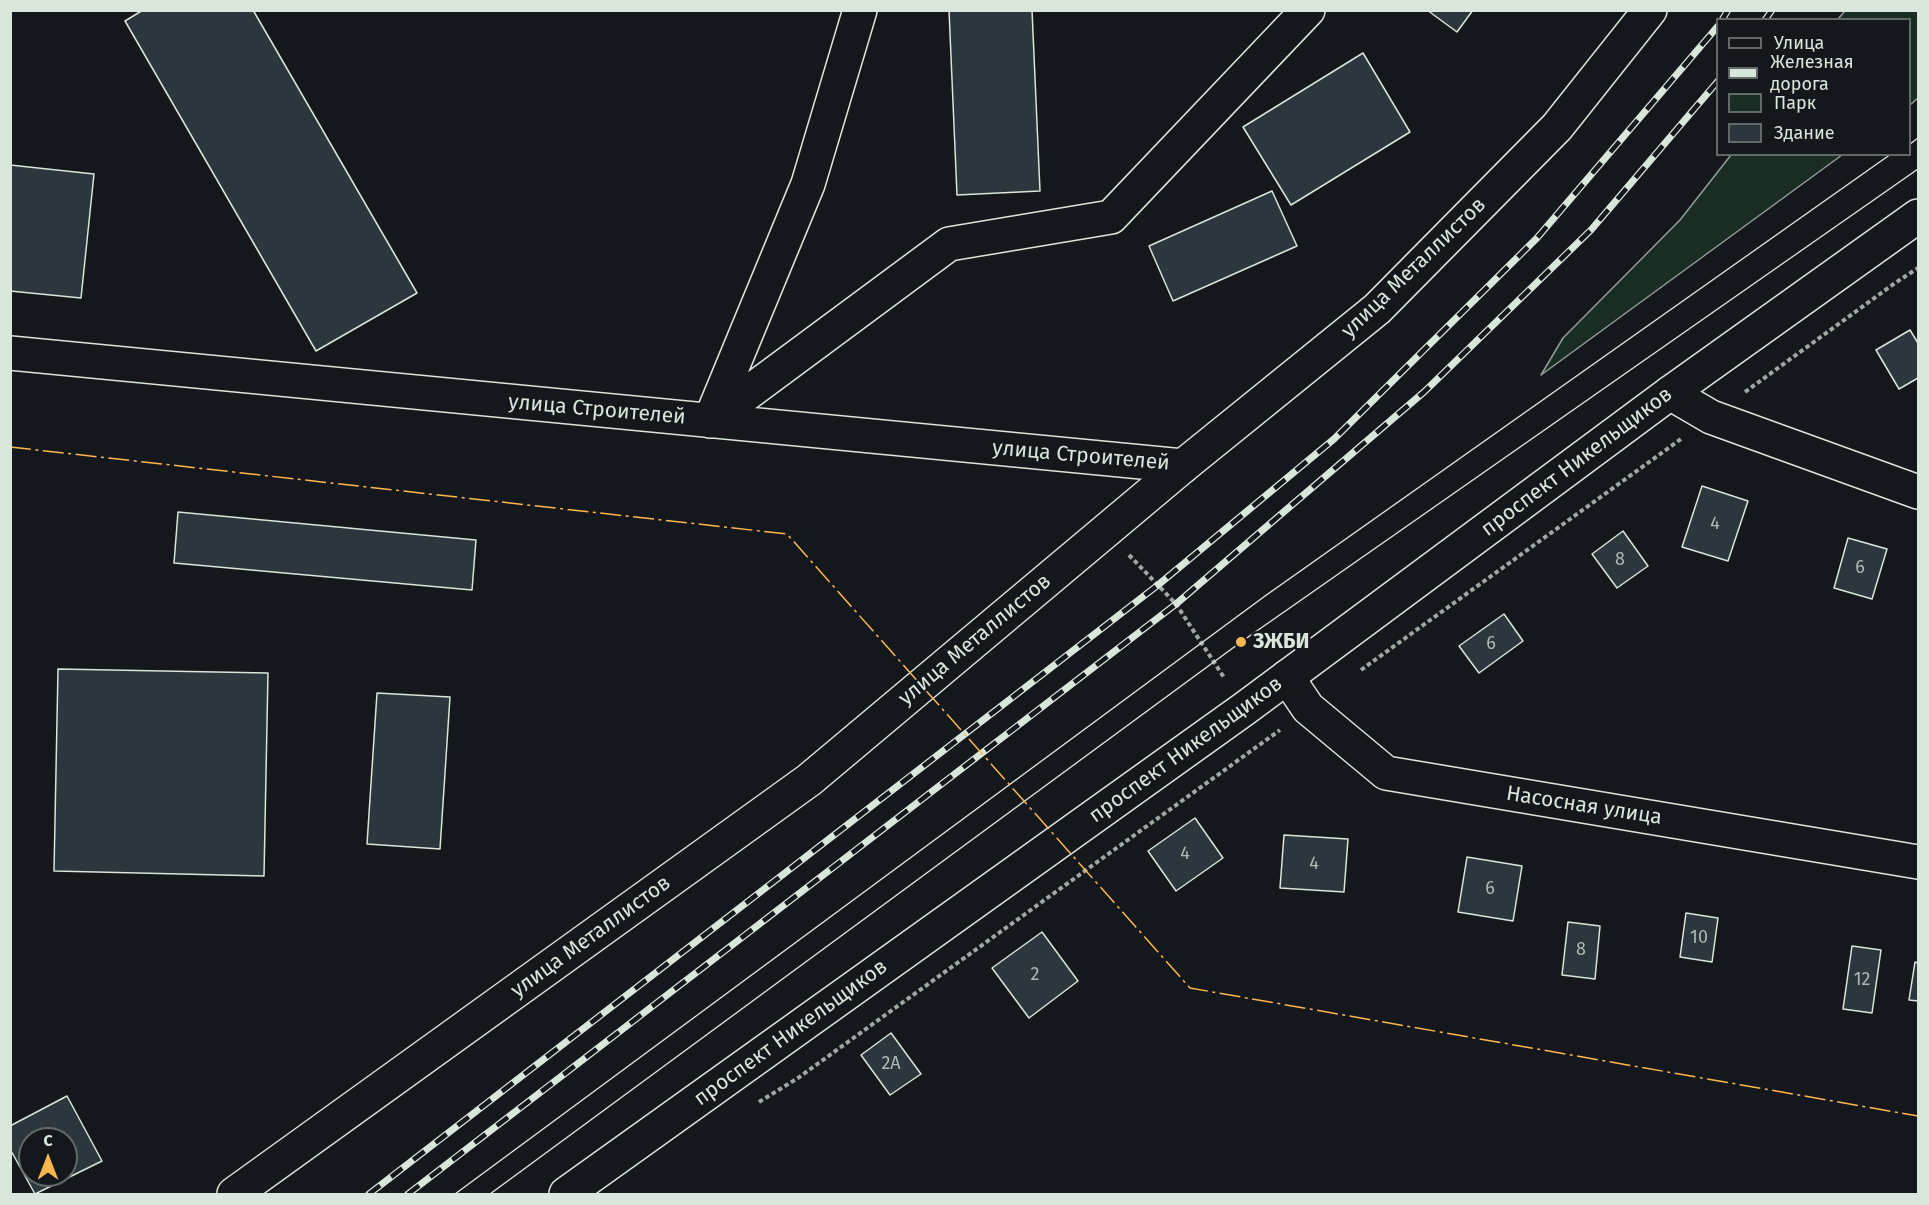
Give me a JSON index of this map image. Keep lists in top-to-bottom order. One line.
{"streets":{"main road":["улица Металлистов","улица Строителей","проспект Никельщиков","Насосная улица"]},"crossings":[["улица Металлистов","улица Строителей"],["проспект Никельщиков","Насосная улица"]],"places":["ЗЖБИ"],"house_numbers":["4","8","6","6","4","4","6","10","8","2","12","2А"],"legend":["Улица","Железная дорога","Парк","Здание"],"north":"top"}
